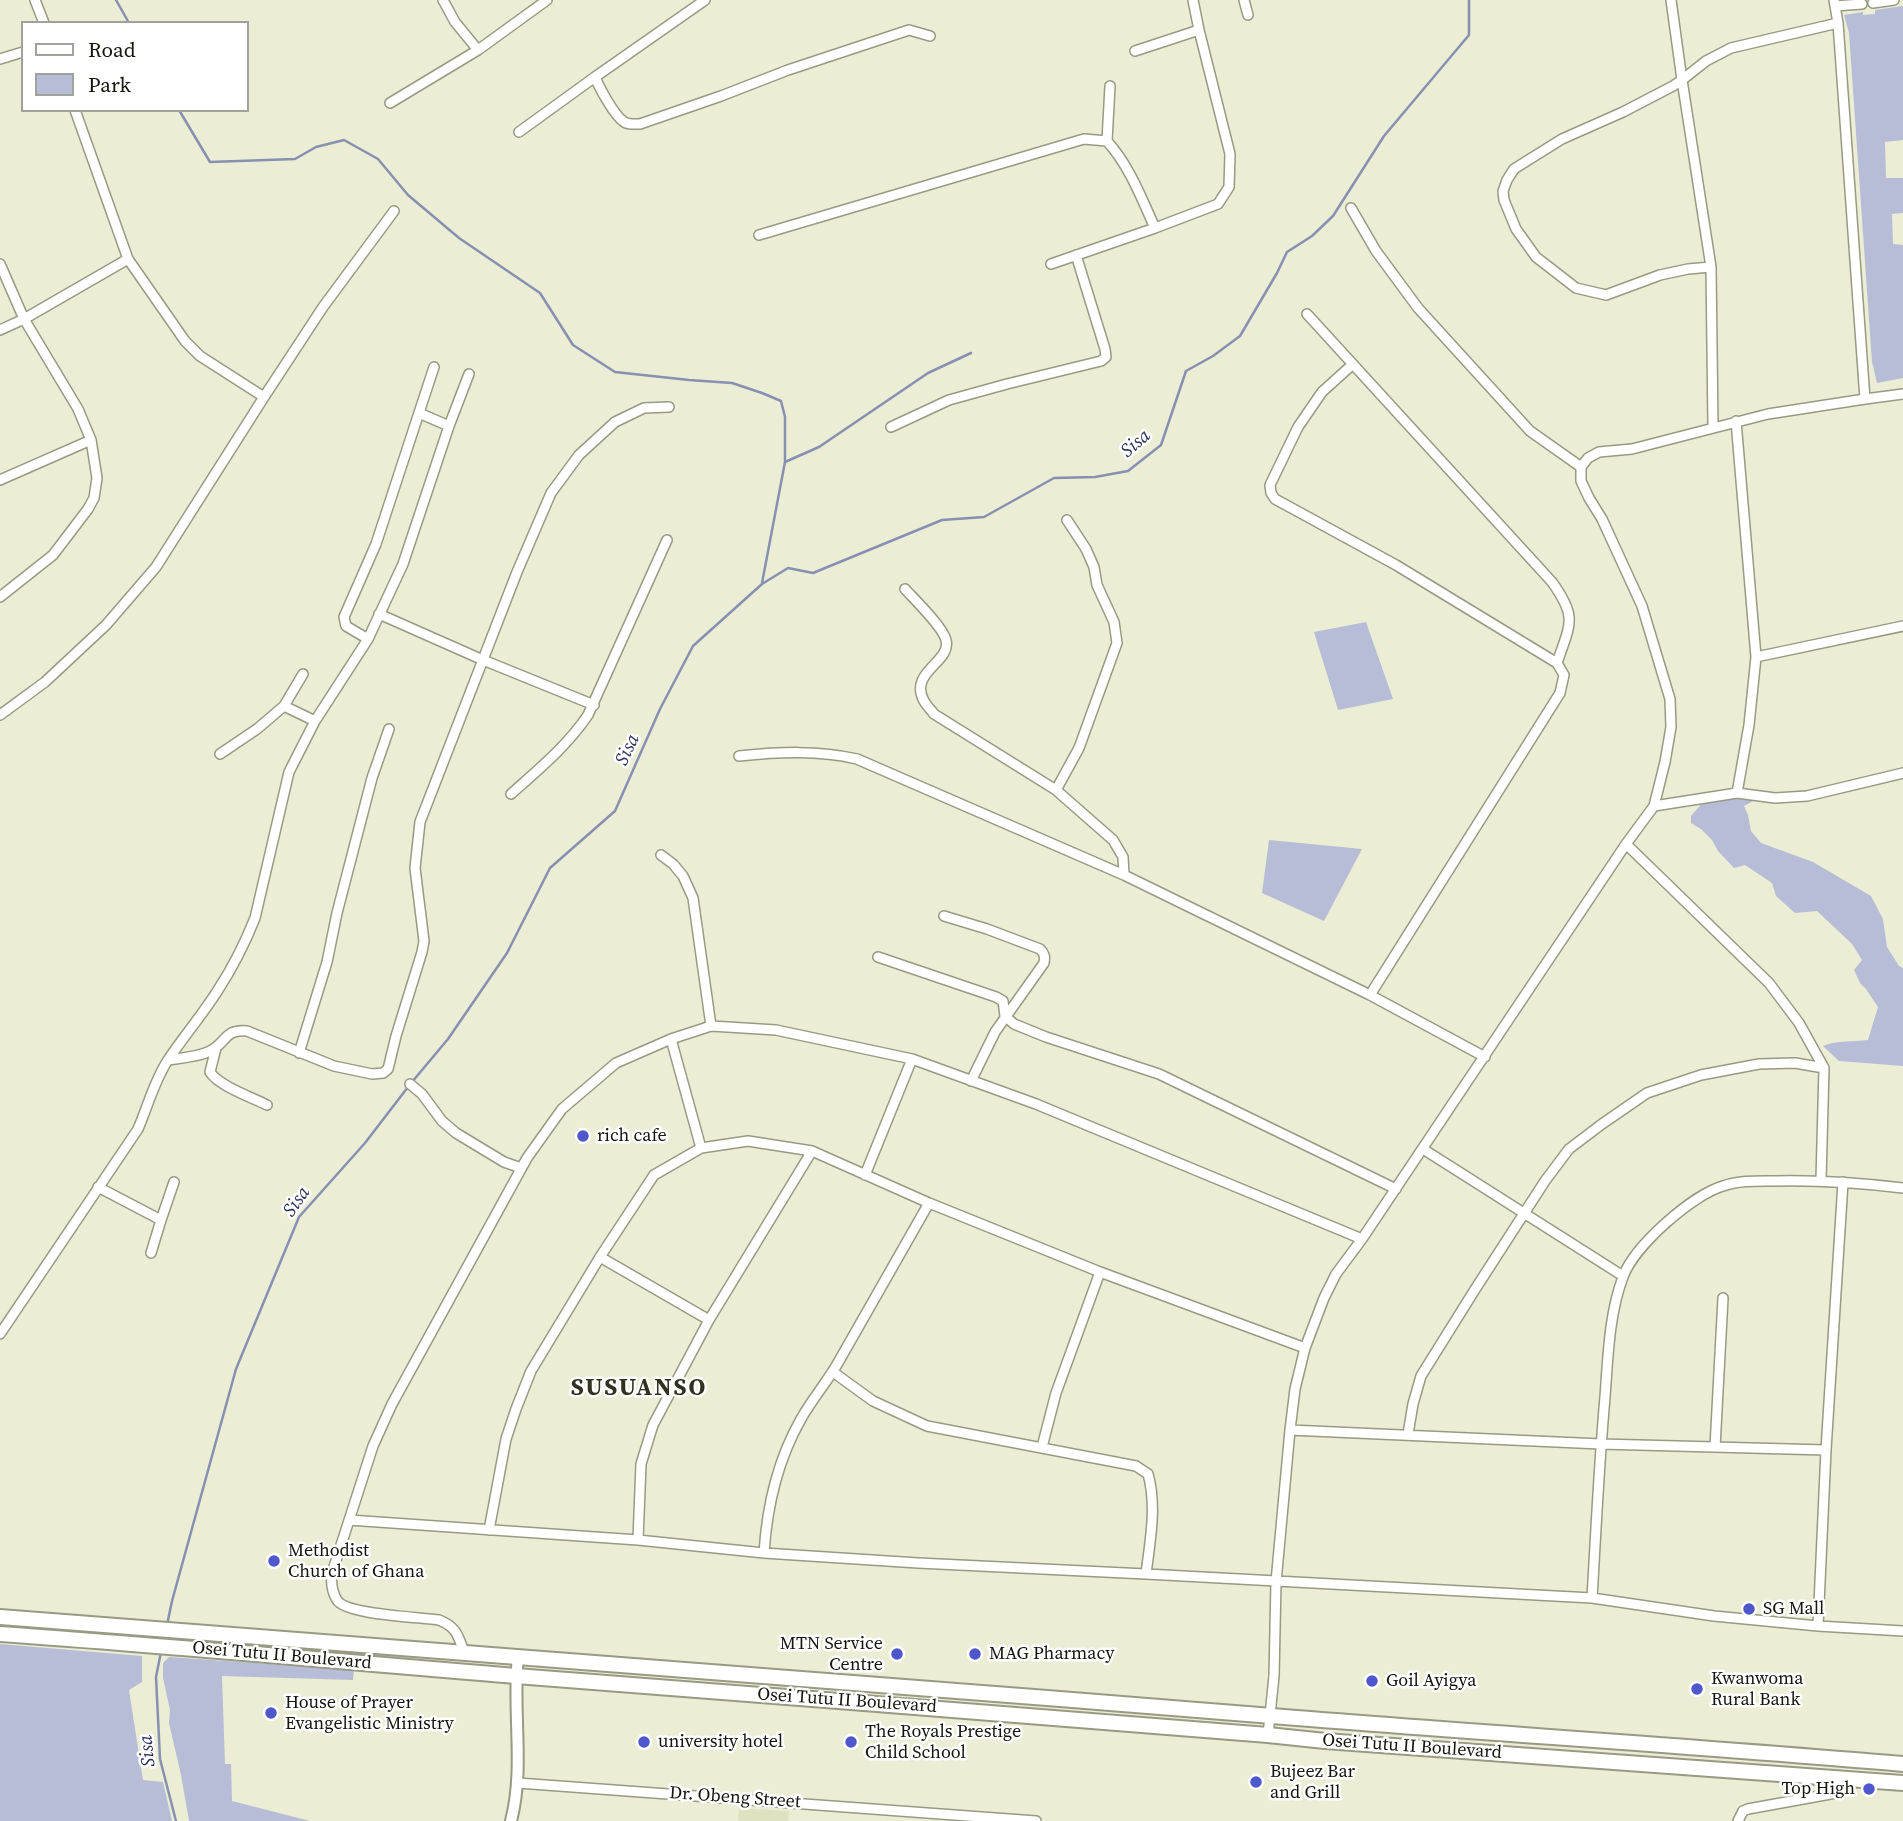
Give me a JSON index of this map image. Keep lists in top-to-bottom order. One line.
{"streets":{"highway":["Osei Tutu II Boulevard"],"street":["Dr. Obeng Street"]},"districts":["SUSUANSO"],"water":["Sisa"],"places":["rich cafe","Methodist Church of Ghana","SG Mall","MTN Service Centre","MAG Pharmacy","Goil Ayigya","Kwanwoma Rural Bank","House of Prayer Evangelistic Ministry","university hotel","The Royals Prestige Child School","Bujeez Bar and Grill","Top High"],"legend":["Road","Park"]}
